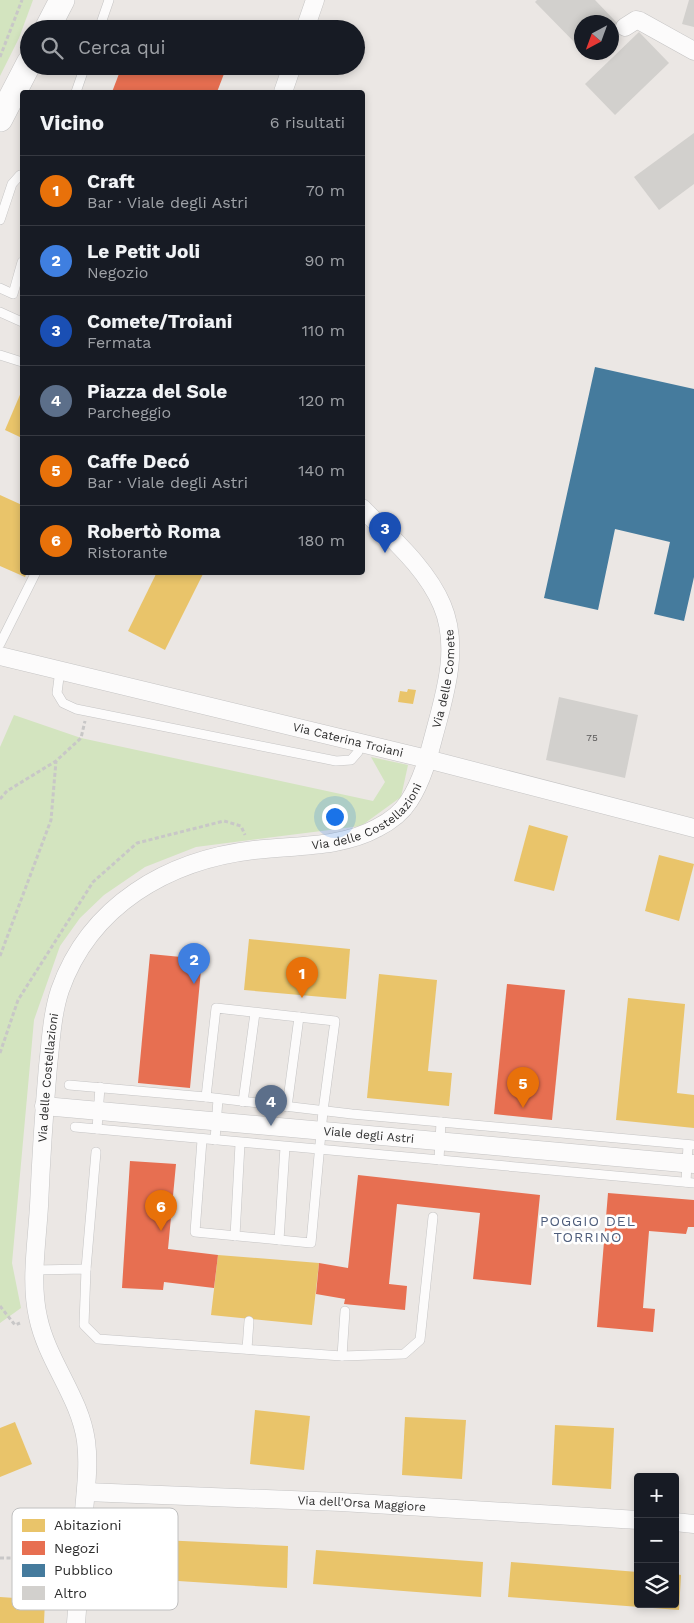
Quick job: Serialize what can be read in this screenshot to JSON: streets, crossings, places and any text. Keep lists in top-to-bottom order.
{
  "streets": {
    "street": [
      "Via delle Comete",
      "Via Caterina Troiani",
      "Via delle Costellazioni",
      "Viale degli Astri",
      "Via dell'Orsa Maggiore"
    ]
  },
  "crossings": [
    ["Via delle Comete", "Via Caterina Troiani"],
    ["Via delle Comete", "Via delle Costellazioni"],
    ["Via Caterina Troiani", "Via delle Costellazioni"],
    ["Via delle Costellazioni", "Viale degli Astri"],
    ["Via delle Costellazioni", "Via dell'Orsa Maggiore"]
  ],
  "districts": ["POGGIO DEL TORRINO"],
  "house_numbers": ["75"],
  "legend": [
    "Abitazioni",
    "Negozi",
    "Pubblico",
    "Altro"
  ],
  "north": "bottom left",
  "page": {
    "search": "Cerca qui",
    "heading": ["Vicino", "6 risultati"],
    "list": [
      {
        "mark": "1",
        "name": "Craft",
        "note": "Bar · Viale degli Astri",
        "value": "70 m"
      },
      {
        "mark": "2",
        "name": "Le Petit Joli",
        "note": "Negozio",
        "value": "90 m"
      },
      {
        "mark": "3",
        "name": "Comete/Troiani",
        "note": "Fermata",
        "value": "110 m"
      },
      {
        "mark": "4",
        "name": "Piazza del Sole",
        "note": "Parcheggio",
        "value": "120 m"
      },
      {
        "mark": "5",
        "name": "Caffe Decó",
        "note": "Bar · Viale degli Astri",
        "value": "140 m"
      },
      {
        "mark": "6",
        "name": "Robertò Roma",
        "note": "Ristorante",
        "value": "180 m"
      }
    ],
    "pins": [
      "3",
      "2",
      "1",
      "5",
      "4",
      "6"
    ],
    "map_buttons": ["+", "−"]
  }
}
